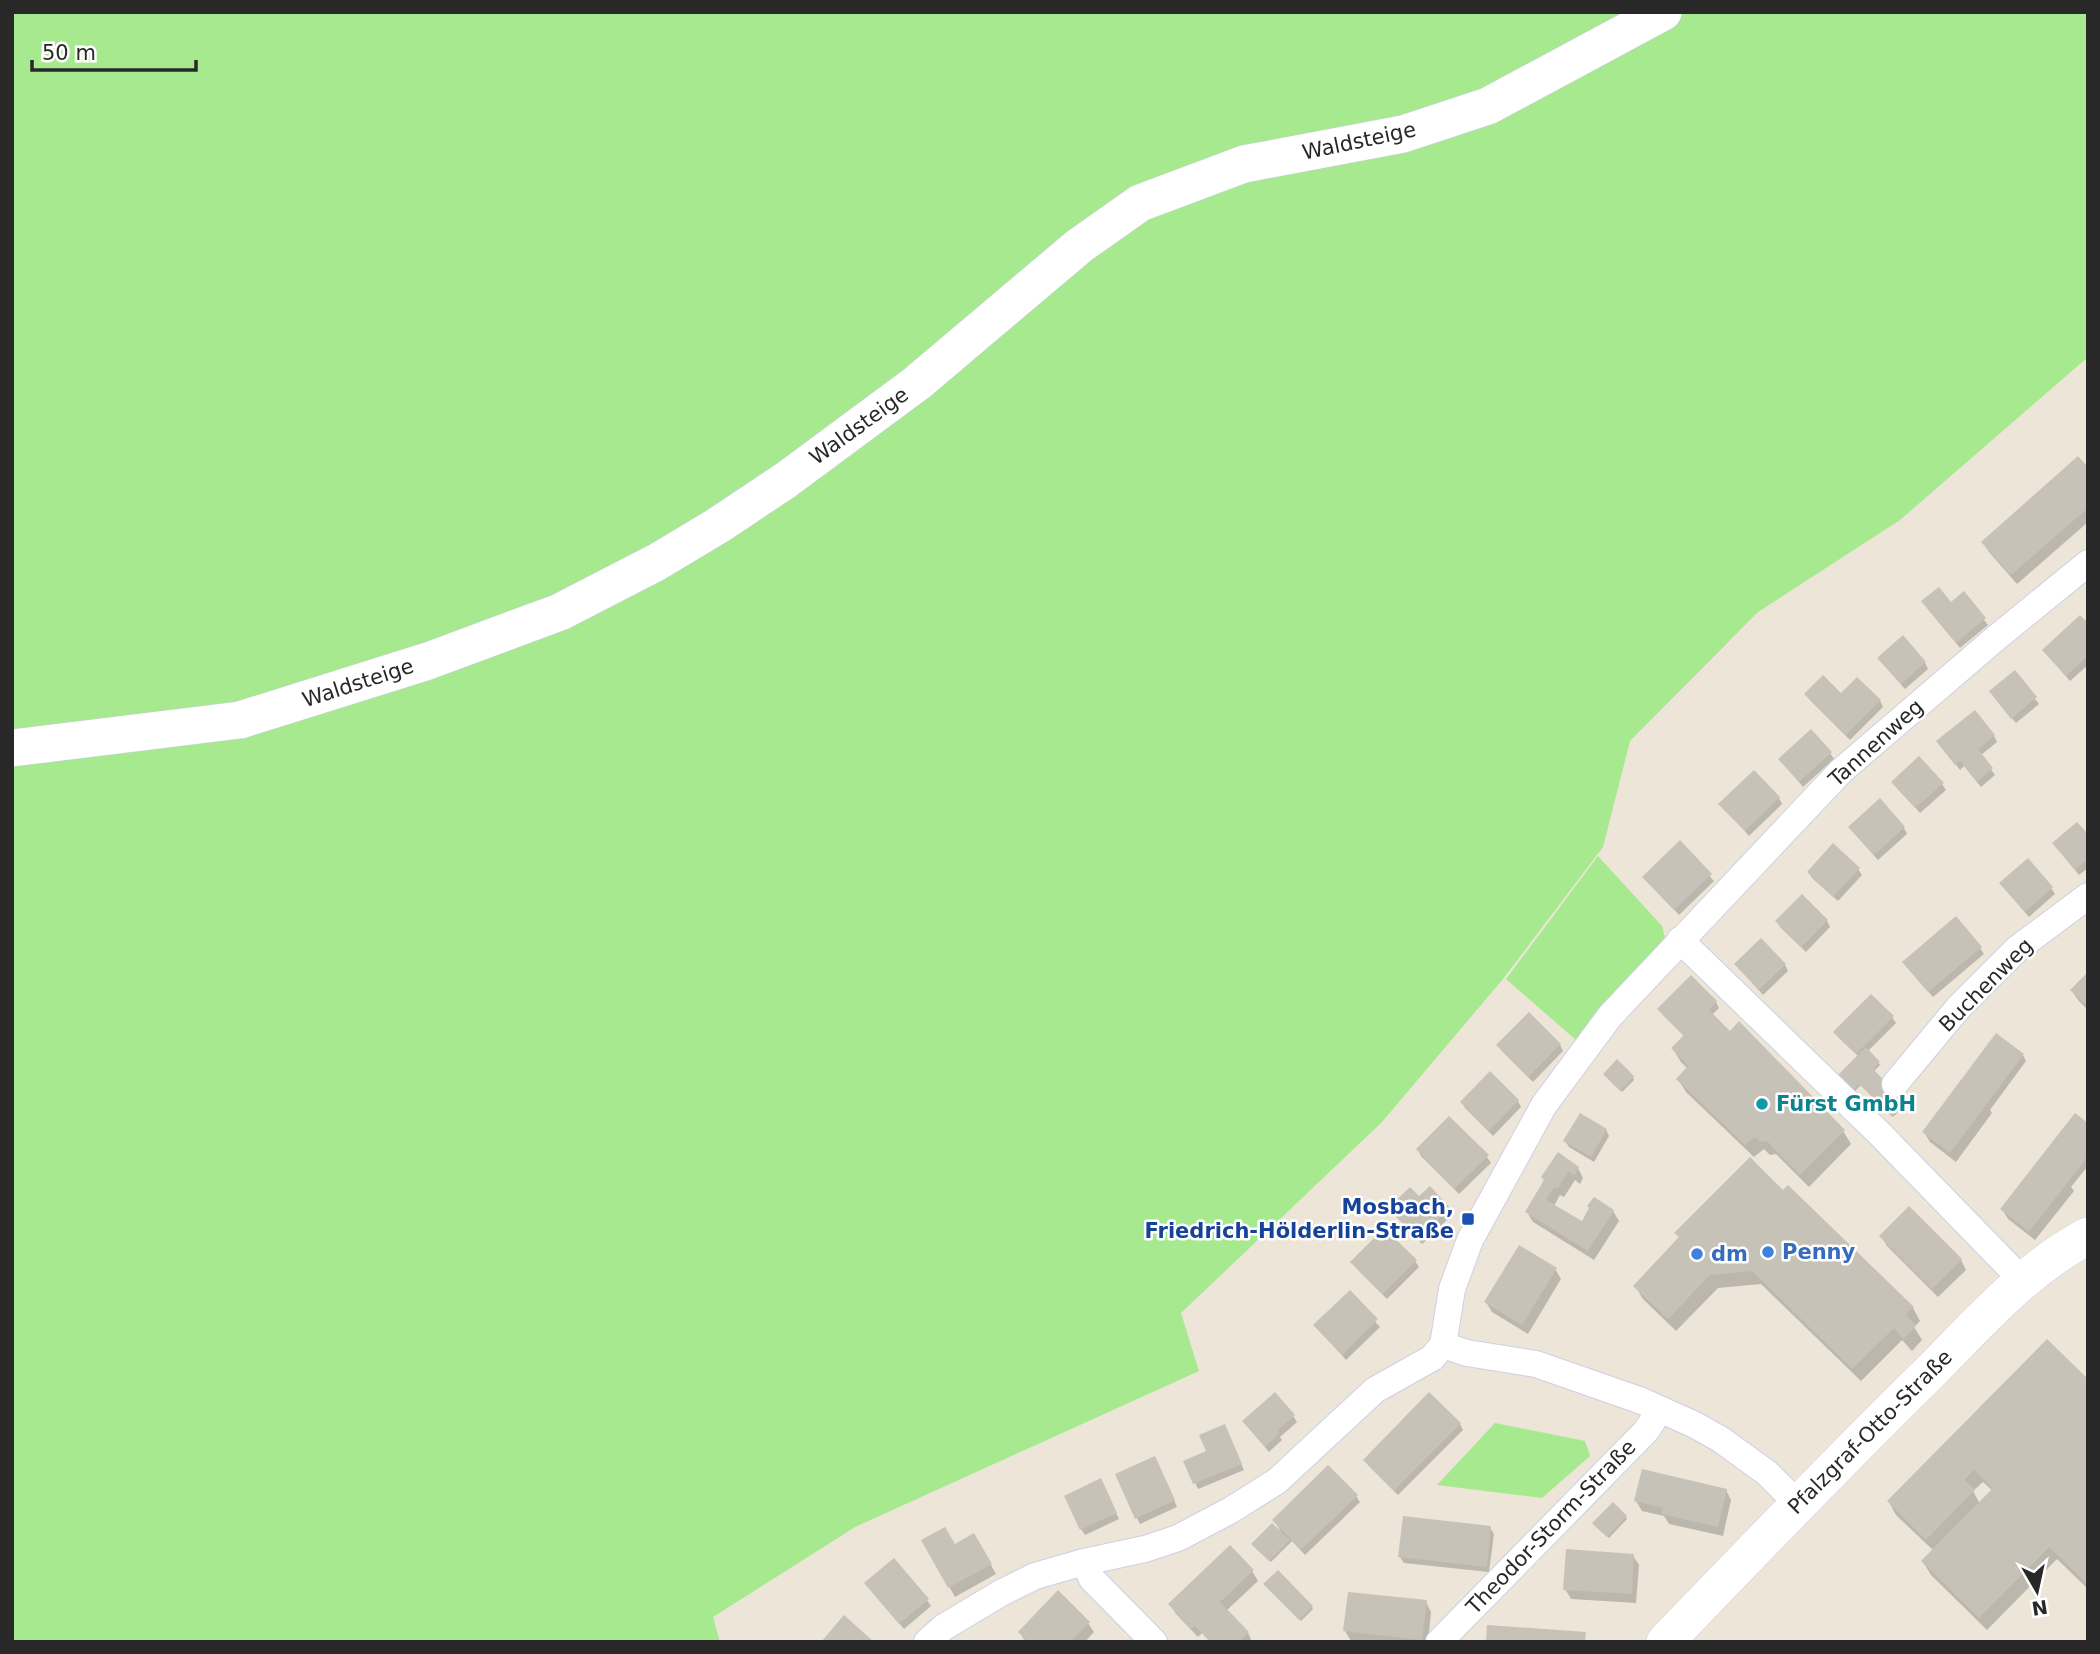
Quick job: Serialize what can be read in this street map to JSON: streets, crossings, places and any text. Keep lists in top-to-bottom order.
{
  "streets": {
    "street": [
      "Waldsteige",
      "Tannenweg",
      "Buchenweg",
      "Pfalzgraf-Otto-Straße",
      "Theodor-Storm-Straße"
    ]
  },
  "places": {
    "other": ["Fürst GmbH", "Penny", "dm"],
    "transit": ["Mosbach, Friedrich-Hölderlin-Straße"]
  },
  "scale_bar": "50 m",
  "north": "bottom"
}
